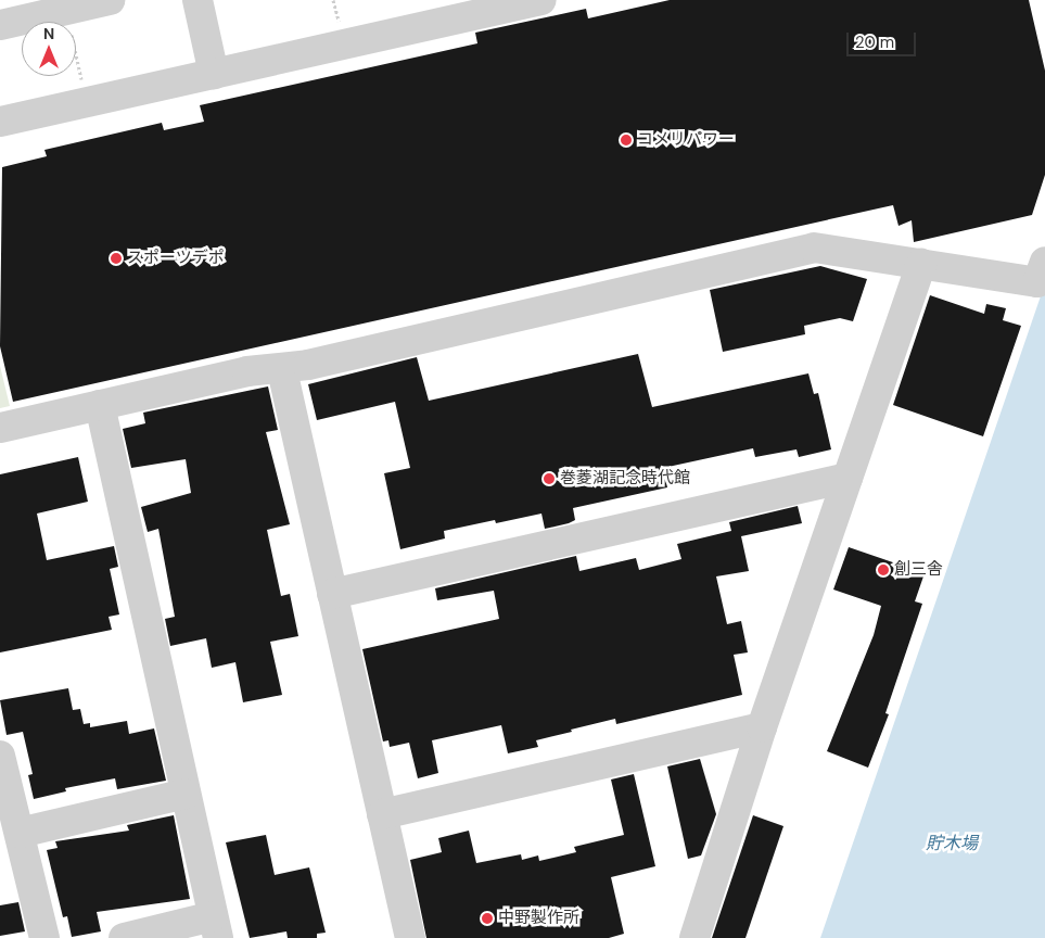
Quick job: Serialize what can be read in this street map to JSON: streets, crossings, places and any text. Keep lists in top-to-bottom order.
{
  "water": ["貯木場"],
  "places": [
    "コメリパワー",
    "スポーツデポ",
    "巻菱湖記念時代館",
    "創三舎",
    "中野製作所"
  ],
  "scale_bar": "20 m",
  "north": "top"
}
